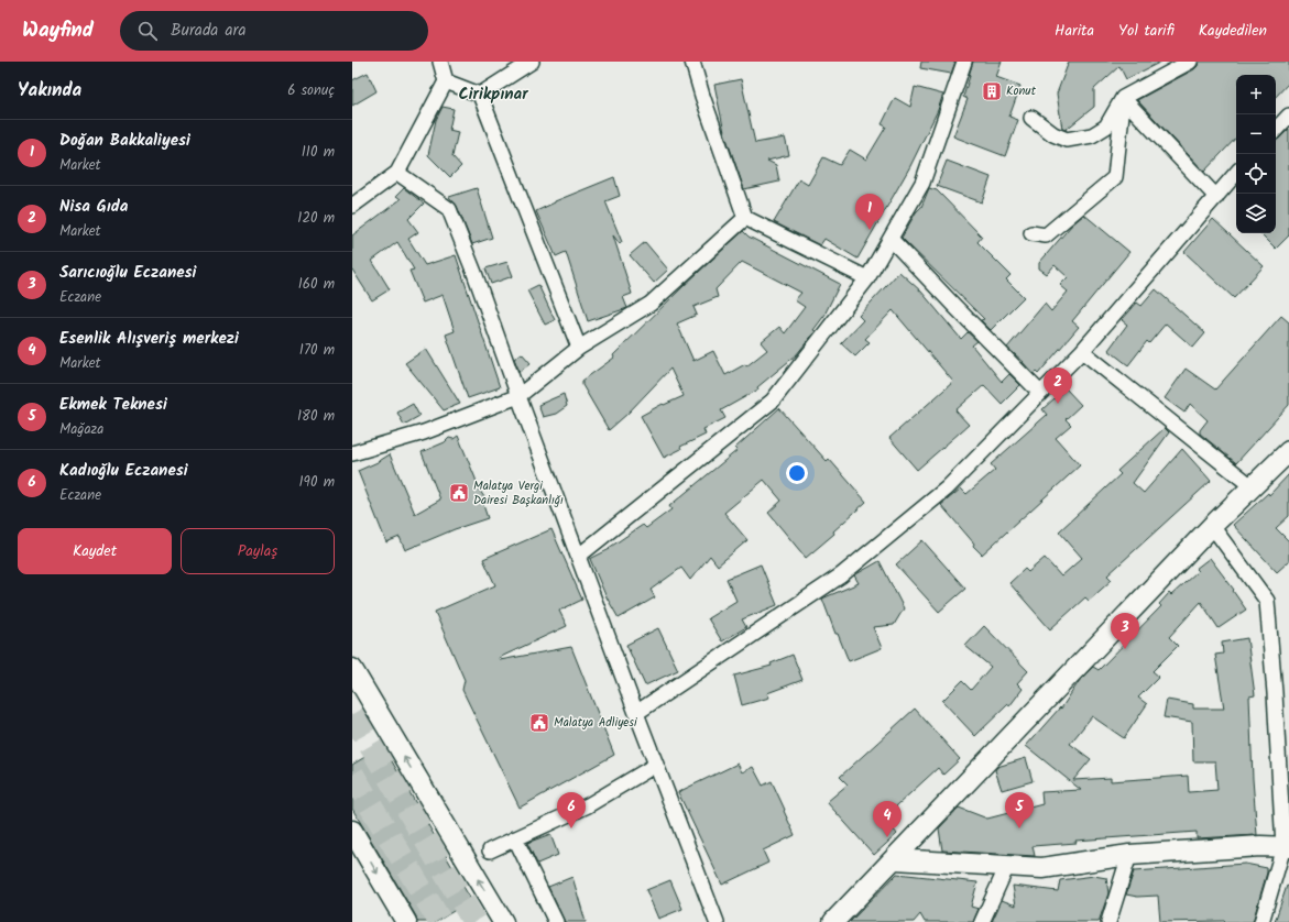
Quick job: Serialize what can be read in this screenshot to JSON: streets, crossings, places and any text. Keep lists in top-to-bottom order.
{
  "districts": ["Cirikpınar"],
  "places": {
    "building": ["Konut"],
    "public building": ["Malatya Vergi Dairesi Başkanlığı", "Malatya Adliyesi"]
  },
  "page": {
    "header": "Wayfind",
    "search": "Burada ara",
    "nav": ["Harita", "Yol tarifi", "Kaydedilen"],
    "heading": ["Yakında", "6 sonuç"],
    "map_buttons": ["+", "−"],
    "list": [
      {
        "mark": "1",
        "name": "Doğan Bakkaliyesi",
        "note": "Market",
        "value": "110 m"
      },
      {
        "mark": "2",
        "name": "Nisa Gıda",
        "note": "Market",
        "value": "120 m"
      },
      {
        "mark": "3",
        "name": "Sarıcıoğlu Eczanesi",
        "note": "Eczane",
        "value": "160 m"
      },
      {
        "mark": "4",
        "name": "Esenlik Alışveriş merkezi",
        "note": "Market",
        "value": "170 m"
      },
      {
        "mark": "5",
        "name": "Ekmek Teknesi",
        "note": "Mağaza",
        "value": "180 m"
      },
      {
        "mark": "6",
        "name": "Kadıoğlu Eczanesi",
        "note": "Eczane",
        "value": "190 m"
      }
    ],
    "pins": [
      "1",
      "2",
      "3",
      "5",
      "6",
      "4"
    ],
    "buttons": ["Kaydet", "Paylaş"]
  }
}
